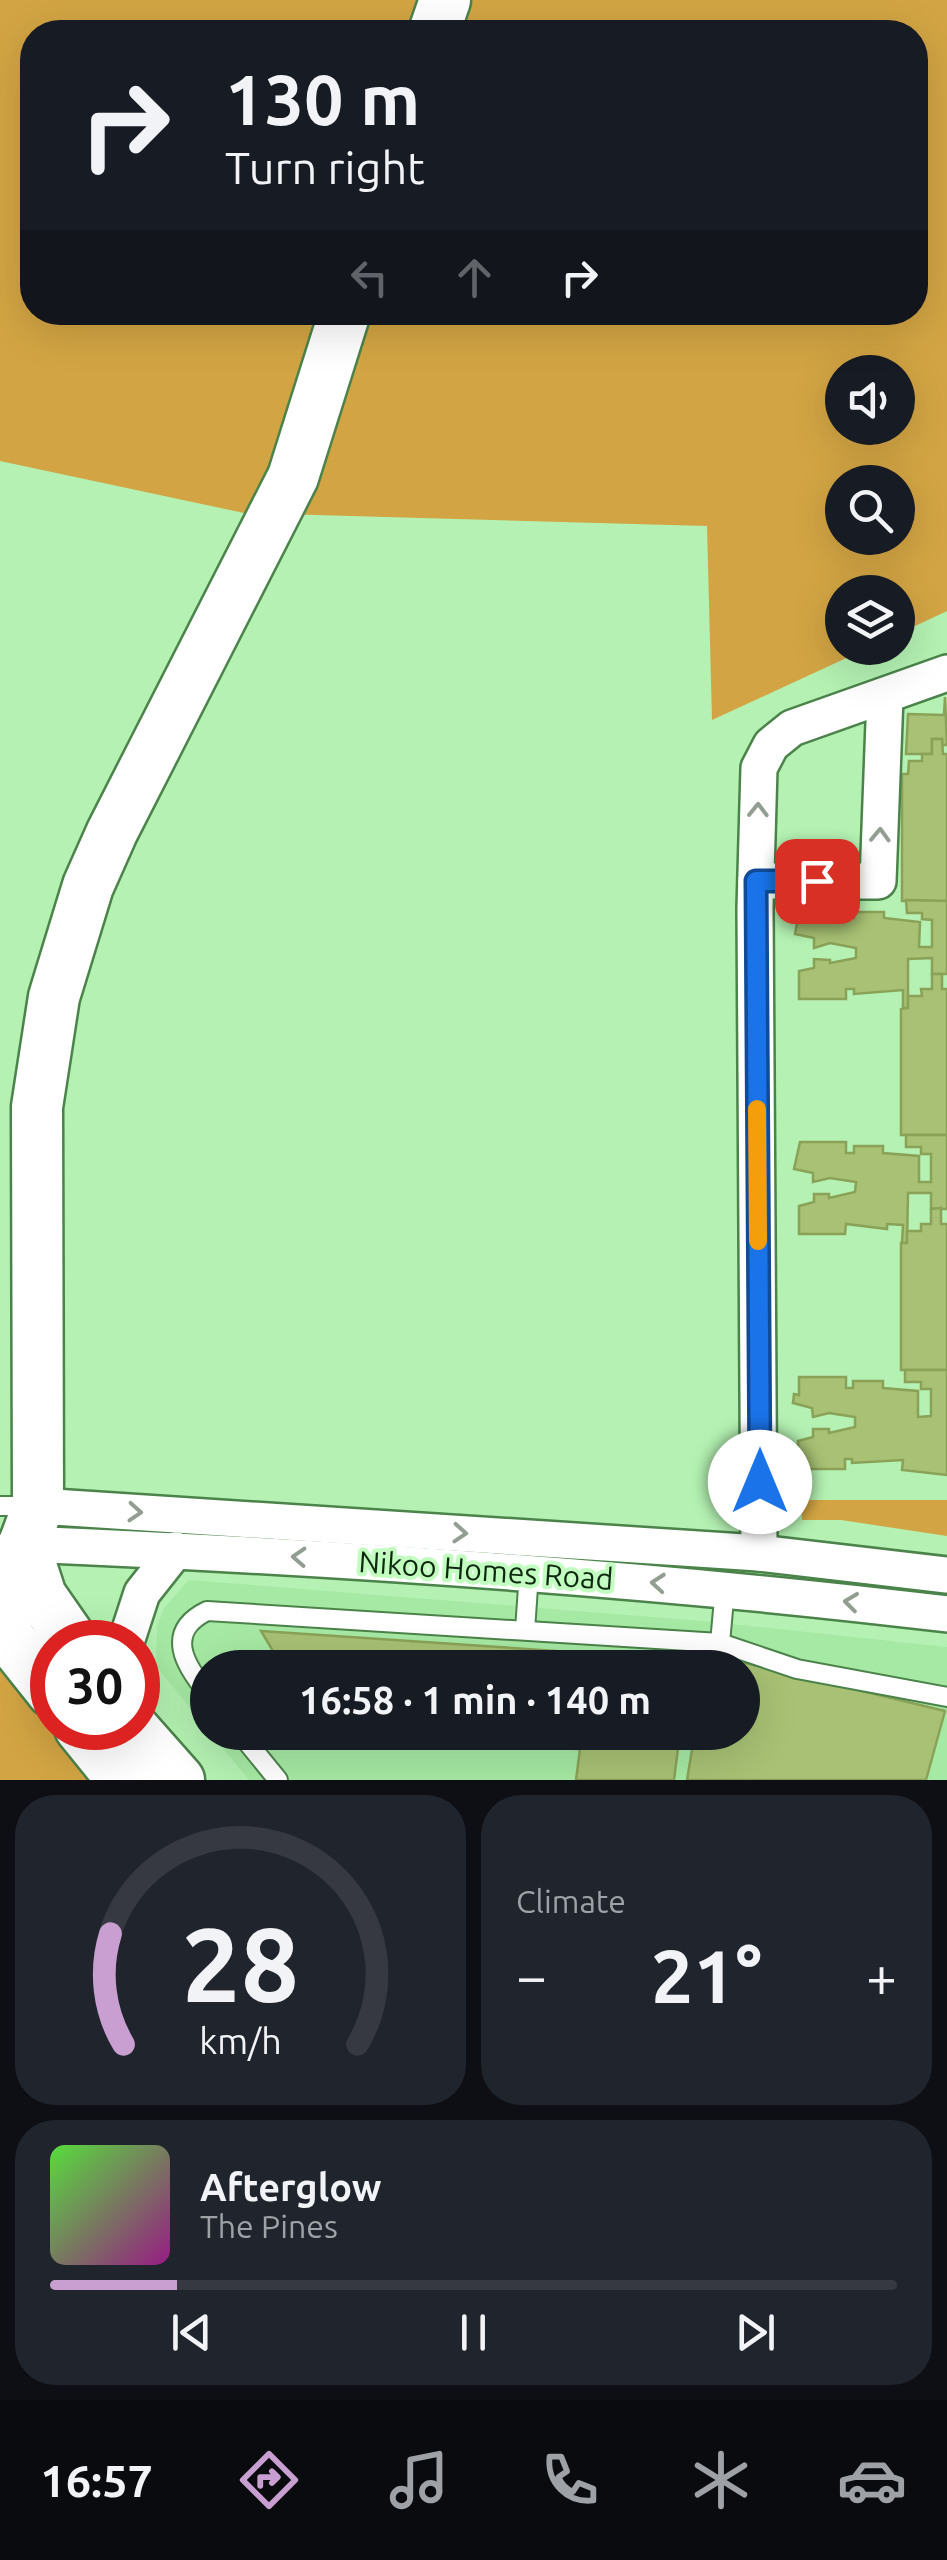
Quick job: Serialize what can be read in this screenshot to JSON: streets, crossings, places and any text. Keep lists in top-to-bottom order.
{
  "streets": {
    "street": ["Nikoo Homes Road"]
  },
  "page": {
    "turn": ["130 m", "Turn right"],
    "limit": "30",
    "trip": "16:58 · 1 min · 140 m",
    "tile": "Climate",
    "heat": ["−", "21°", "+"],
    "song": ["Afterglow", "The Pines"],
    "tabs": "16:57",
    "gauge": ["28", "km/h"]
  }
}
